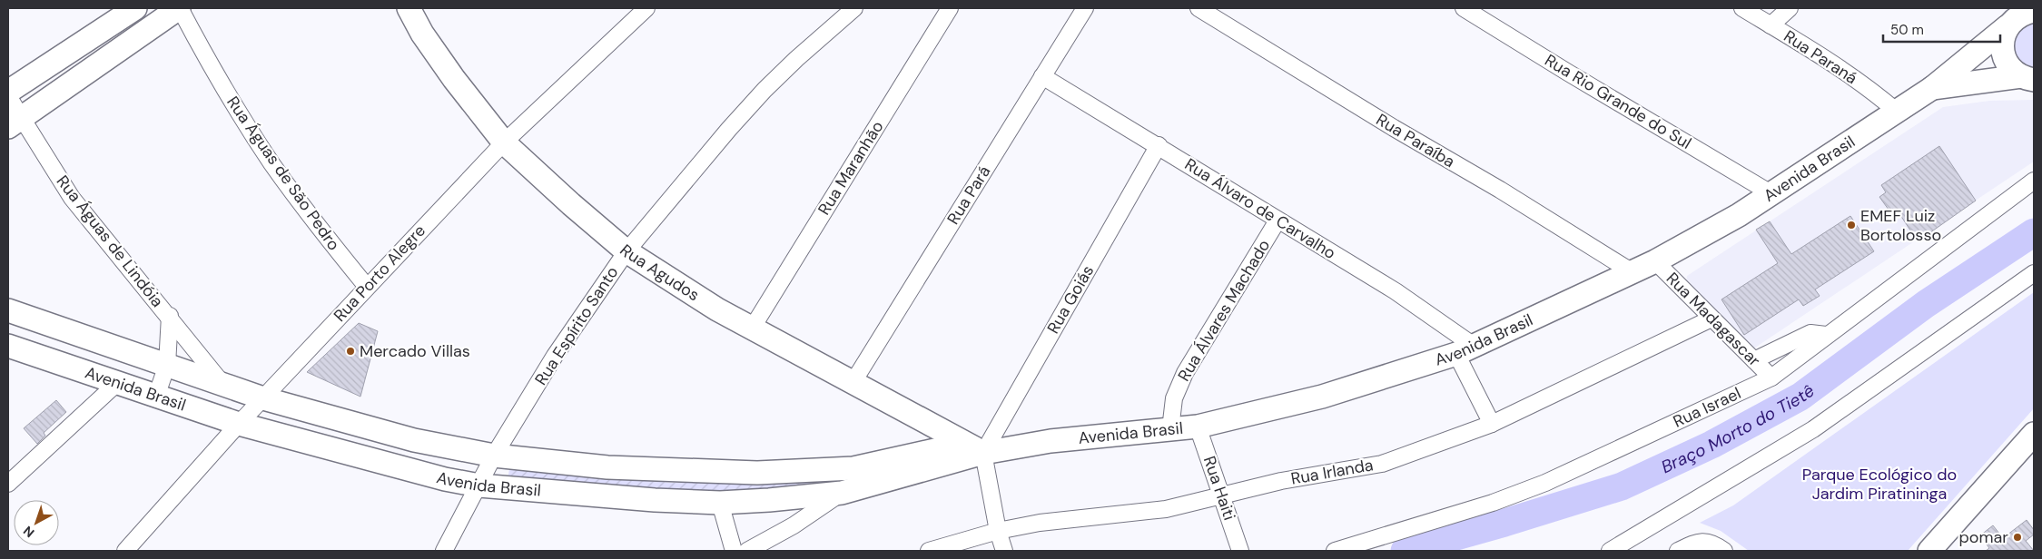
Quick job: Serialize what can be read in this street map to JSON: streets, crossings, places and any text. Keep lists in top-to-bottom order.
{
  "streets": {
    "main road": ["Avenida Brasil", "Rua Agudos"],
    "street": [
      "Rua Paraná",
      "Rua Rio Grande do Sul",
      "Rua Paraíba",
      "Rua Maranhão",
      "Rua Águas de São Pedro",
      "Rua Pará",
      "Rua Álvaro de Carvalho",
      "Rua Águas de Lindóia",
      "Rua Porto Alegre",
      "Rua Goiás",
      "Rua Álvares Machado",
      "Rua Madagascar",
      "Rua Espírito Santo",
      "Rua Israel",
      "Rua Irlanda",
      "Rua Haiti"
    ]
  },
  "crossings": [
    ["Rua Paraná", "Avenida Brasil"],
    ["Rua Rio Grande do Sul", "Avenida Brasil"],
    ["Rua Paraíba", "Avenida Brasil"],
    ["Rua Maranhão", "Rua Agudos"],
    ["Avenida Brasil", "Rua Álvaro de Carvalho"],
    ["Avenida Brasil", "Rua Águas de Lindóia"],
    ["Avenida Brasil", "Rua Agudos"],
    ["Avenida Brasil", "Rua Porto Alegre"],
    ["Avenida Brasil", "Rua Goiás"],
    ["Avenida Brasil", "Rua Álvares Machado"],
    ["Avenida Brasil", "Rua Madagascar"],
    ["Avenida Brasil", "Rua Espírito Santo"],
    ["Avenida Brasil", "Rua Haiti"],
    ["Rua Águas de São Pedro", "Rua Porto Alegre"],
    ["Rua Pará", "Rua Álvaro de Carvalho"],
    ["Rua Pará", "Rua Agudos"],
    ["Rua Álvaro de Carvalho", "Rua Goiás"],
    ["Rua Álvaro de Carvalho", "Rua Álvares Machado"],
    ["Rua Agudos", "Rua Porto Alegre"],
    ["Rua Agudos", "Rua Goiás"],
    ["Rua Agudos", "Rua Espírito Santo"],
    ["Rua Madagascar", "Rua Israel"],
    ["Rua Madagascar", "Rua Irlanda"],
    ["Rua Irlanda", "Rua Haiti"]
  ],
  "water": ["Braço Morto do Tietê"],
  "parks": ["Parque Ecológico do Jardim Piratininga"],
  "places": ["EMEF Luiz Bortolosso", "Mercado Villas", "pomar"],
  "scale_bar": "50 m",
  "north": "bottom left"
}
